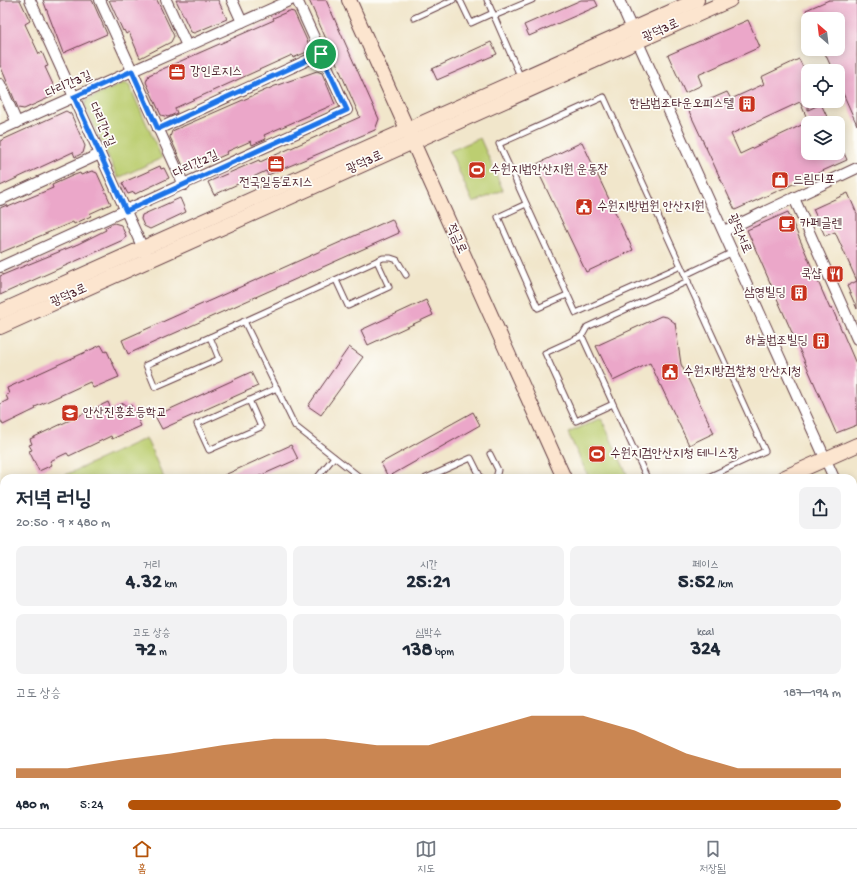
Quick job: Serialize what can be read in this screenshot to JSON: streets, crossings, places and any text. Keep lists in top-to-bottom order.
{
  "streets": {
    "street": [
      "광덕3로",
      "다리간3길",
      "다리간1길",
      "다리간2길",
      "광덕서로",
      "적금로"
    ]
  },
  "crossings": [
    ["광덕3로", "다리간1길"],
    ["광덕3로", "광덕서로"],
    ["광덕3로", "적금로"],
    ["다리간3길", "다리간1길"],
    ["다리간1길", "다리간2길"]
  ],
  "places": {
    "office": ["강인로지스", "전국일등로지스"],
    "building": ["한남법조타운오피스텔", "삼영빌딩", "하눌법조빌딩"],
    "sports": ["수원지법안산지원 운동장", "수원지검안산지청 테니스장"],
    "shop": ["드림디포"],
    "public building": ["수원지방법원 안산지원", "수원지방검찰청 안산지청"],
    "cafe": ["카페글렌"],
    "restaurant": ["쿡샵"],
    "school or university": ["안산진흥초등학교"]
  },
  "north": "top left",
  "page": {
    "heading": ["저녁 러닝", "20:50 · 9 × 480 m"],
    "stats": [
      ["거리", "4.32 km"],
      ["시간", "25:21"],
      ["페이스", "5:52 /km"],
      ["고도 상승", "72 m"],
      ["심박수", "138 bpm"],
      ["kcal", "324"]
    ],
    "chart": ["고도 상승", "187–194 m"],
    "list": [
      {
        "name": "480 m",
        "note": "5:24"
      }
    ],
    "tabs": ["홈", "지도", "저장됨"]
  }
}
